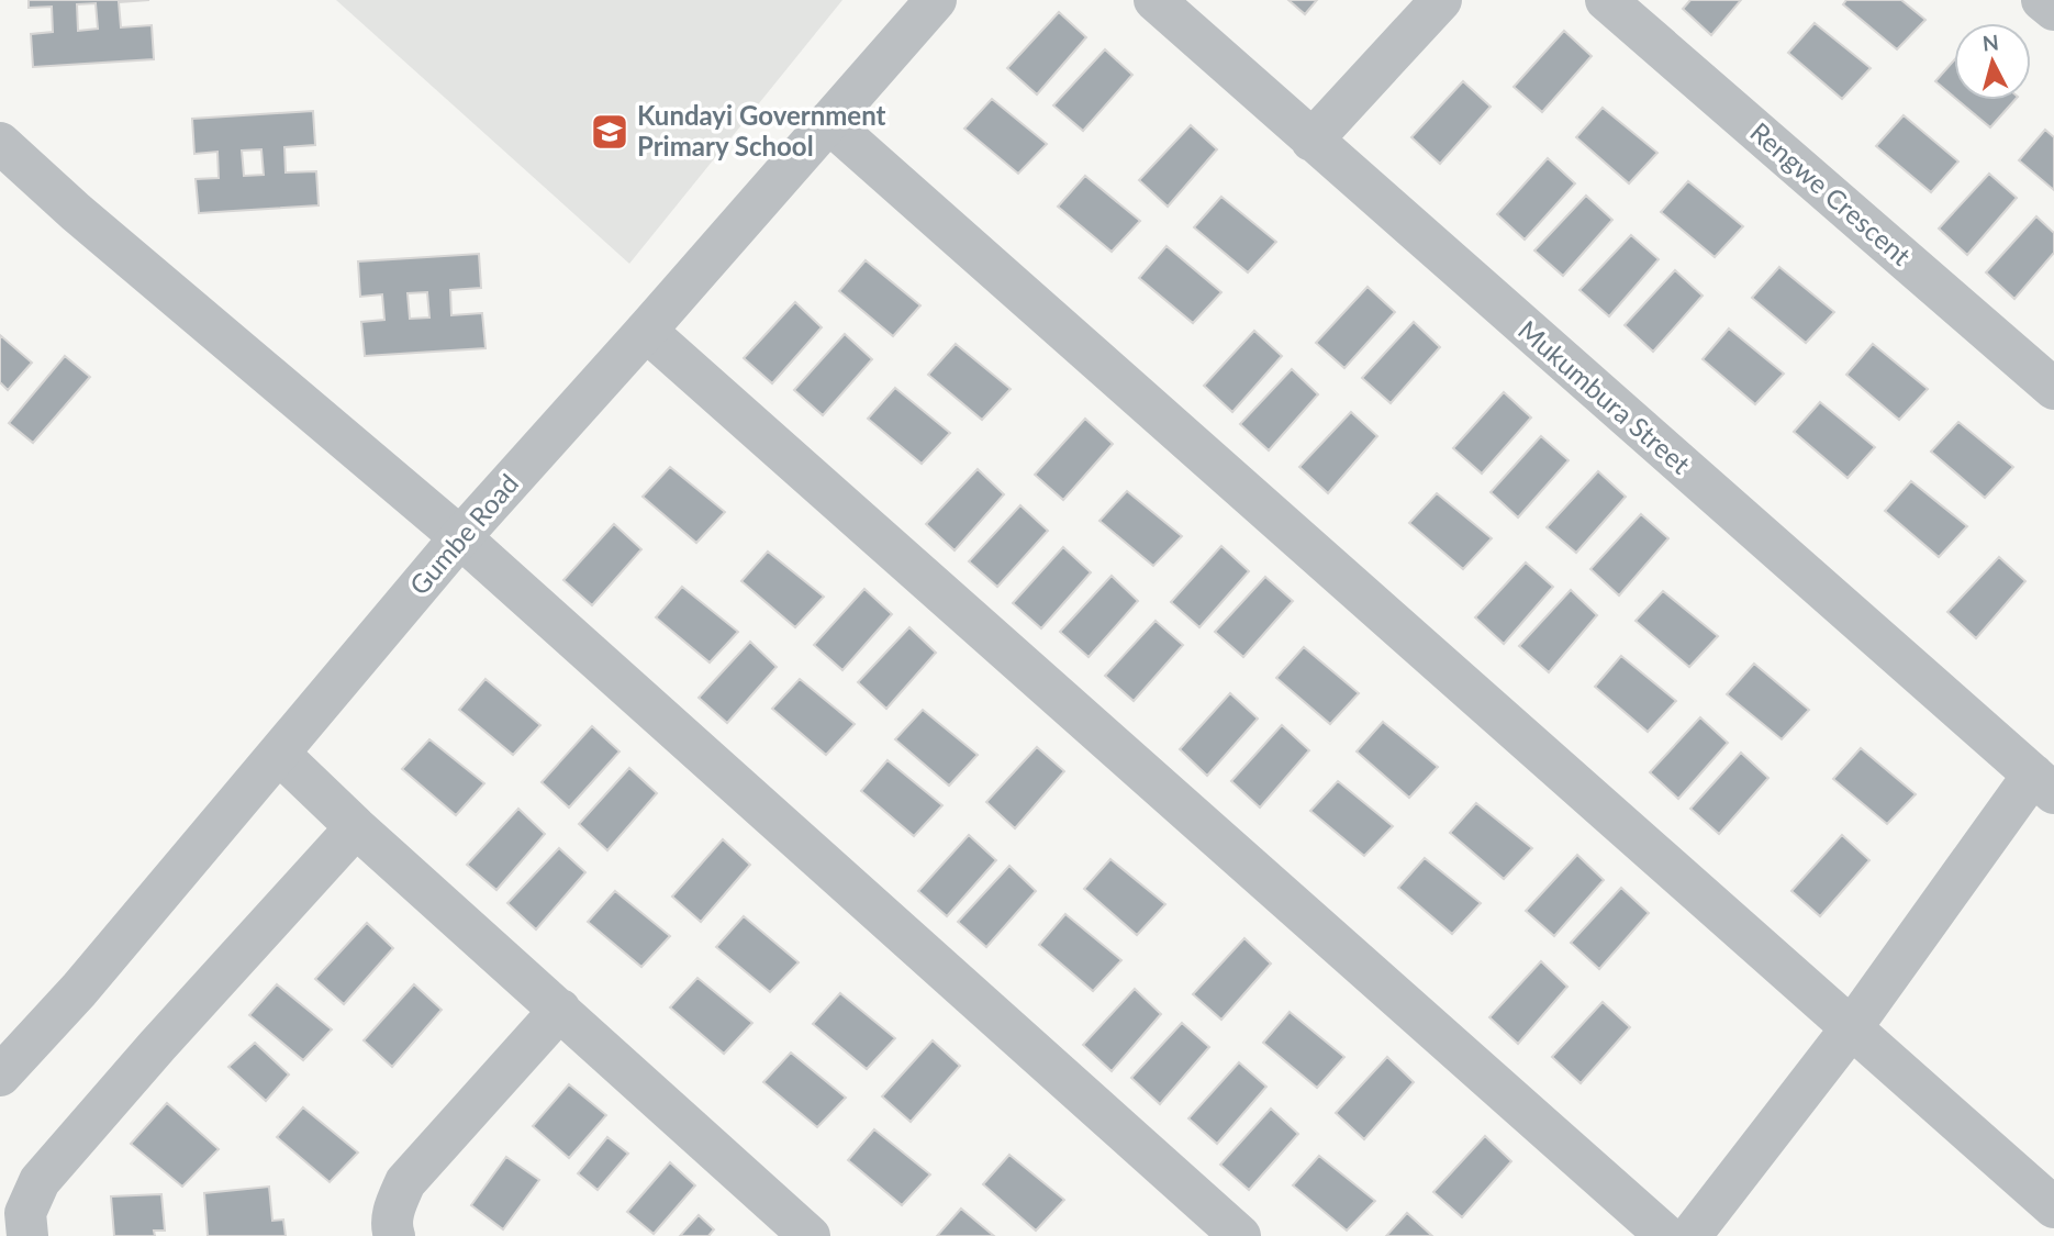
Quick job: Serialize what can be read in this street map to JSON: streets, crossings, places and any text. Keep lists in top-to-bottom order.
{
  "streets": {
    "street": ["Rengwe Crescent", "Mukumbura Street", "Gumbe Road"]
  },
  "places": {
    "school or university": ["Kundayi Government Primary School"]
  },
  "north": "top"
}
